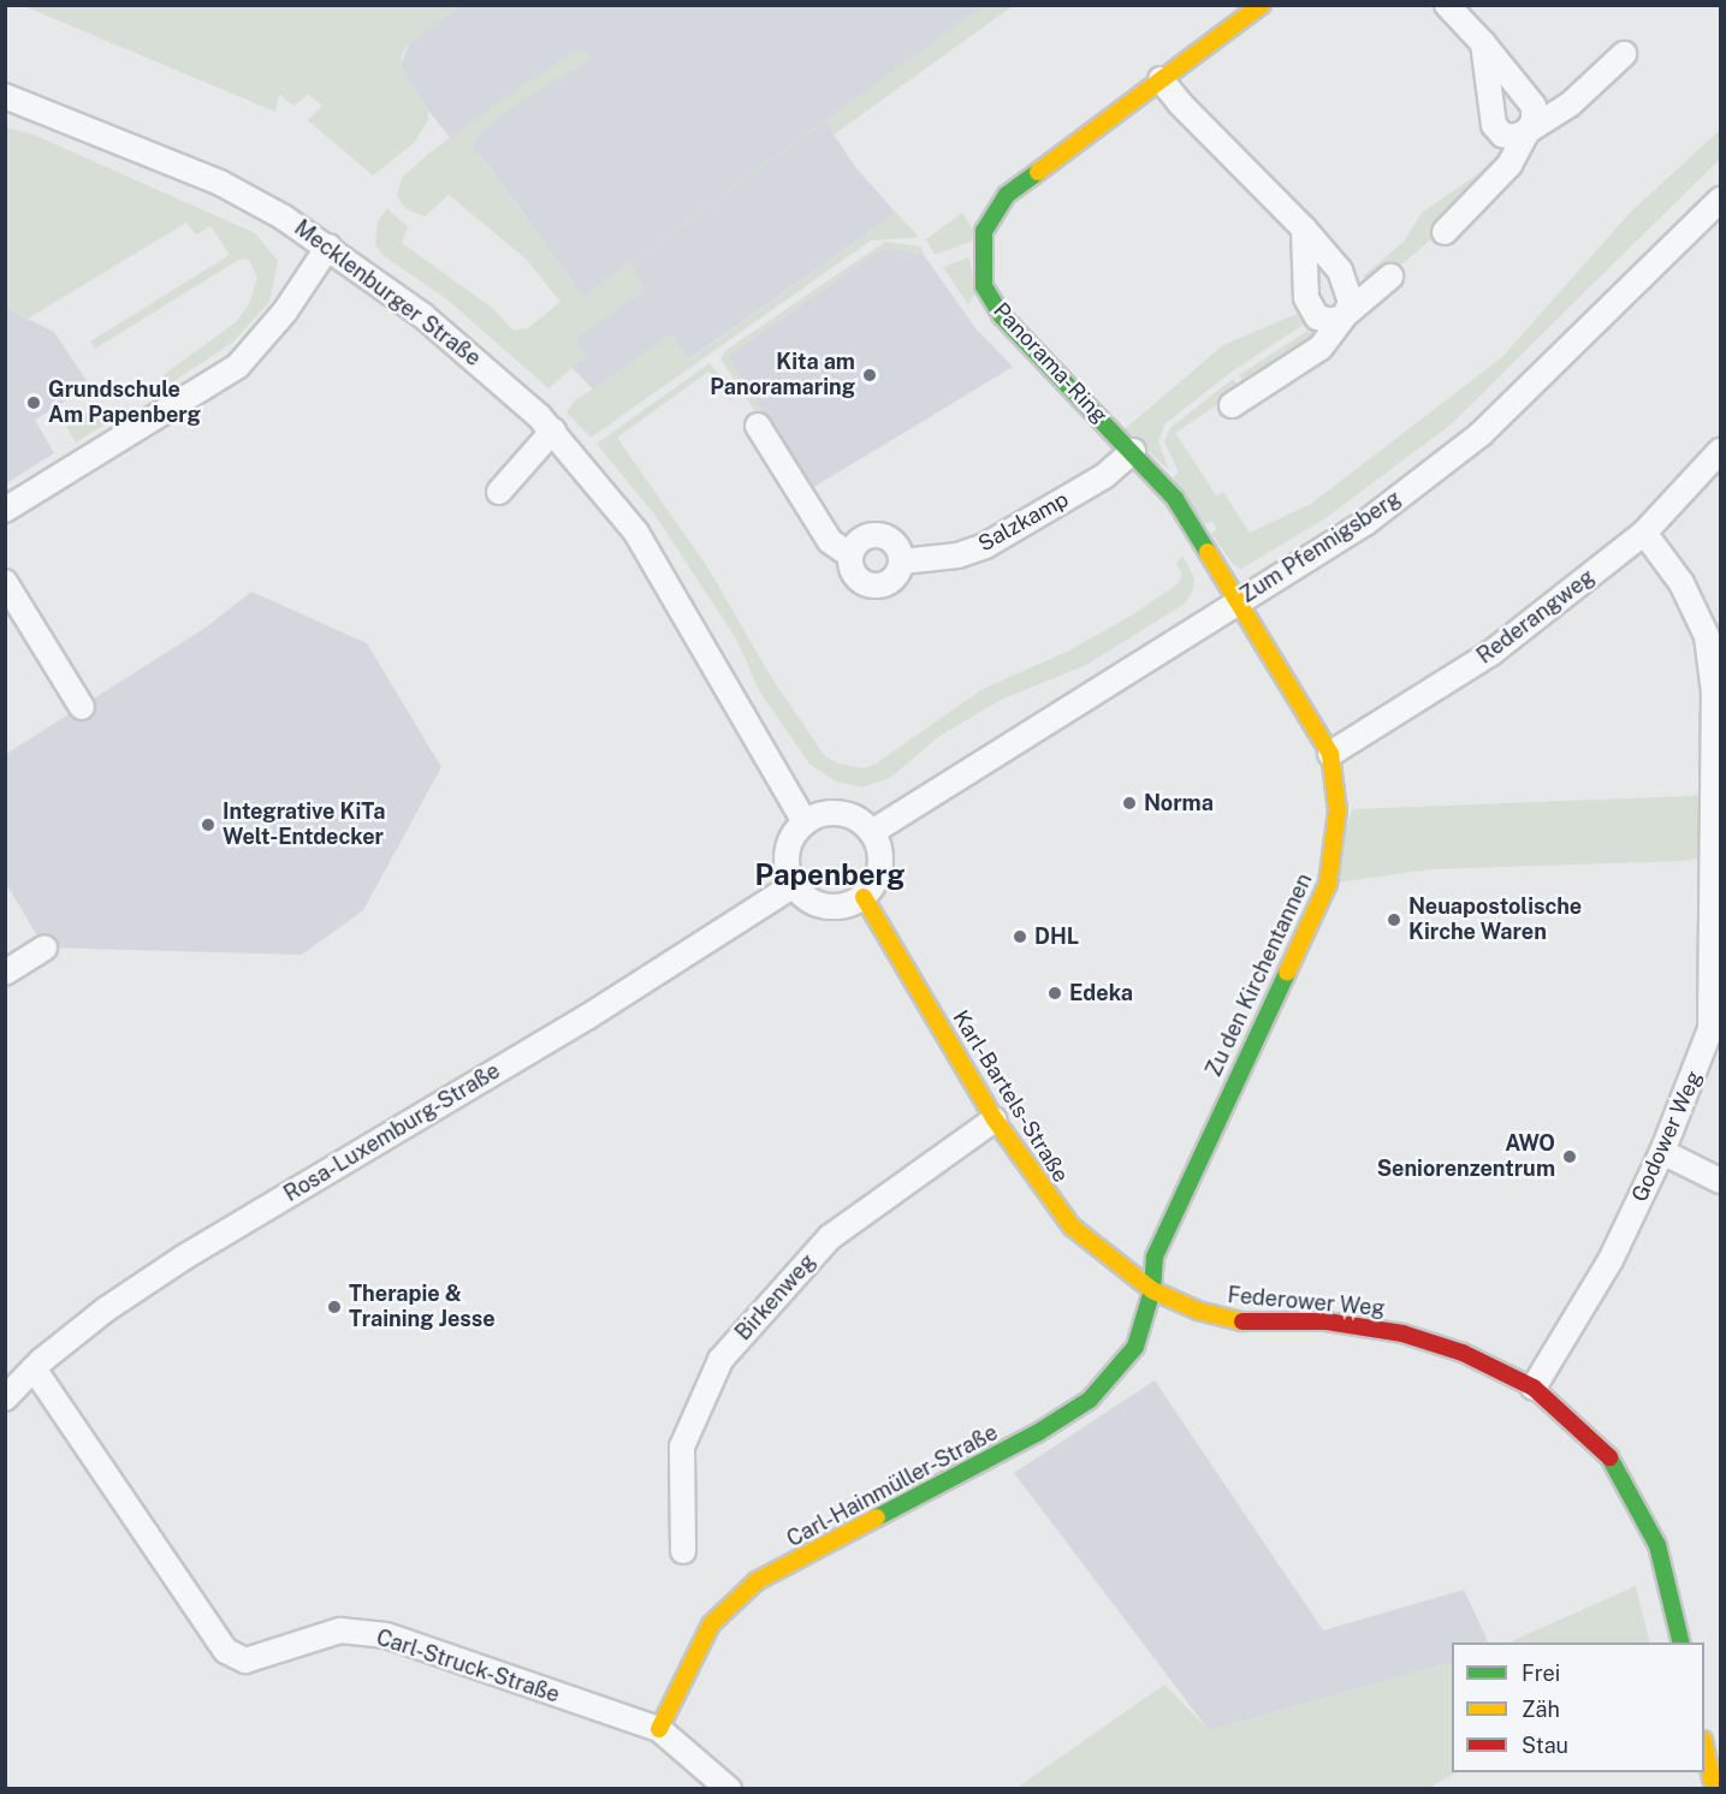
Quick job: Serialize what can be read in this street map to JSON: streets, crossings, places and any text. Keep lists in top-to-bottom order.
{
  "streets": {
    "street": [
      "Mecklenburger Straße",
      "Panorama-Ring",
      "Salzkamp",
      "Zum Pfennigsberg",
      "Rederangweg",
      "Zu den Kirchentannen",
      "Karl-Bartels-Straße",
      "Rosa-Luxemburg-Straße",
      "Godower Weg",
      "Birkenweg",
      "Federower Weg",
      "Carl-Hainmüller-Straße",
      "Carl-Struck-Straße"
    ]
  },
  "crossings": [
    ["Mecklenburger Straße", "Zum Pfennigsberg"],
    ["Mecklenburger Straße", "Karl-Bartels-Straße"],
    ["Mecklenburger Straße", "Rosa-Luxemburg-Straße"],
    ["Panorama-Ring", "Salzkamp"],
    ["Panorama-Ring", "Zum Pfennigsberg"],
    ["Panorama-Ring", "Zu den Kirchentannen"],
    ["Zum Pfennigsberg", "Zu den Kirchentannen"],
    ["Zum Pfennigsberg", "Karl-Bartels-Straße"],
    ["Zum Pfennigsberg", "Rosa-Luxemburg-Straße"],
    ["Rederangweg", "Zu den Kirchentannen"],
    ["Rederangweg", "Godower Weg"],
    ["Zu den Kirchentannen", "Karl-Bartels-Straße"],
    ["Zu den Kirchentannen", "Federower Weg"],
    ["Zu den Kirchentannen", "Carl-Hainmüller-Straße"],
    ["Karl-Bartels-Straße", "Rosa-Luxemburg-Straße"],
    ["Karl-Bartels-Straße", "Birkenweg"],
    ["Karl-Bartels-Straße", "Federower Weg"],
    ["Karl-Bartels-Straße", "Carl-Hainmüller-Straße"],
    ["Rosa-Luxemburg-Straße", "Carl-Struck-Straße"],
    ["Godower Weg", "Federower Weg"],
    ["Federower Weg", "Carl-Hainmüller-Straße"],
    ["Carl-Hainmüller-Straße", "Carl-Struck-Straße"]
  ],
  "districts": ["Papenberg"],
  "places": [
    "Kita am Panoramaring",
    "Grundschule Am Papenberg",
    "Norma",
    "Integrative KiTa Welt-Entdecker",
    "Neuapostolische Kirche Waren",
    "DHL",
    "Edeka",
    "AWO Seniorenzentrum",
    "Therapie & Training Jesse"
  ],
  "legend": ["Frei", "Zäh", "Stau"]
}
